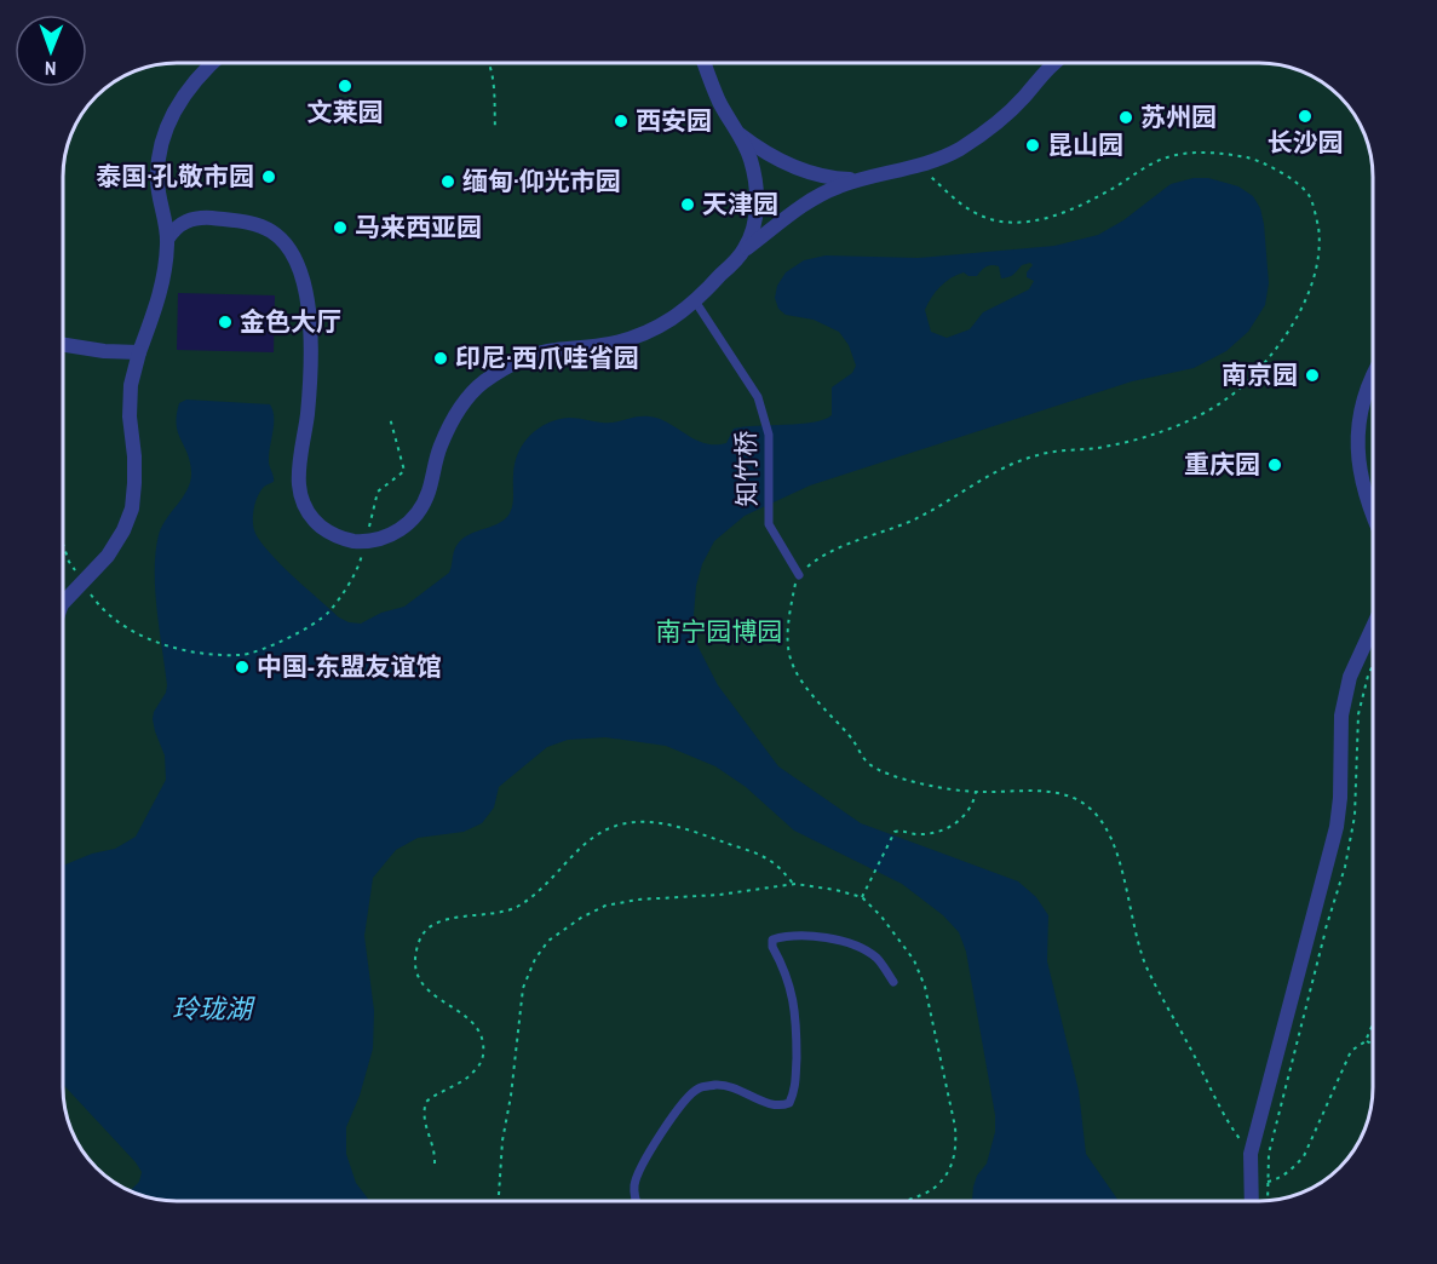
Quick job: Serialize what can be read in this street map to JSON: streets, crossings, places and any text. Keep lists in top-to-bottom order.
{
  "streets": {
    "lane": ["知竹桥"]
  },
  "water": ["玲珑湖"],
  "parks": ["南宁园博园"],
  "places": [
    "文莱园",
    "长沙园",
    "苏州园",
    "西安园",
    "昆山园",
    "泰国·孔敬市园",
    "缅甸·仰光市园",
    "天津园",
    "马来西亚园",
    "金色大厅",
    "印尼·西爪哇省园",
    "南京园",
    "重庆园",
    "中国-东盟友谊馆"
  ],
  "north": "bottom"
}
